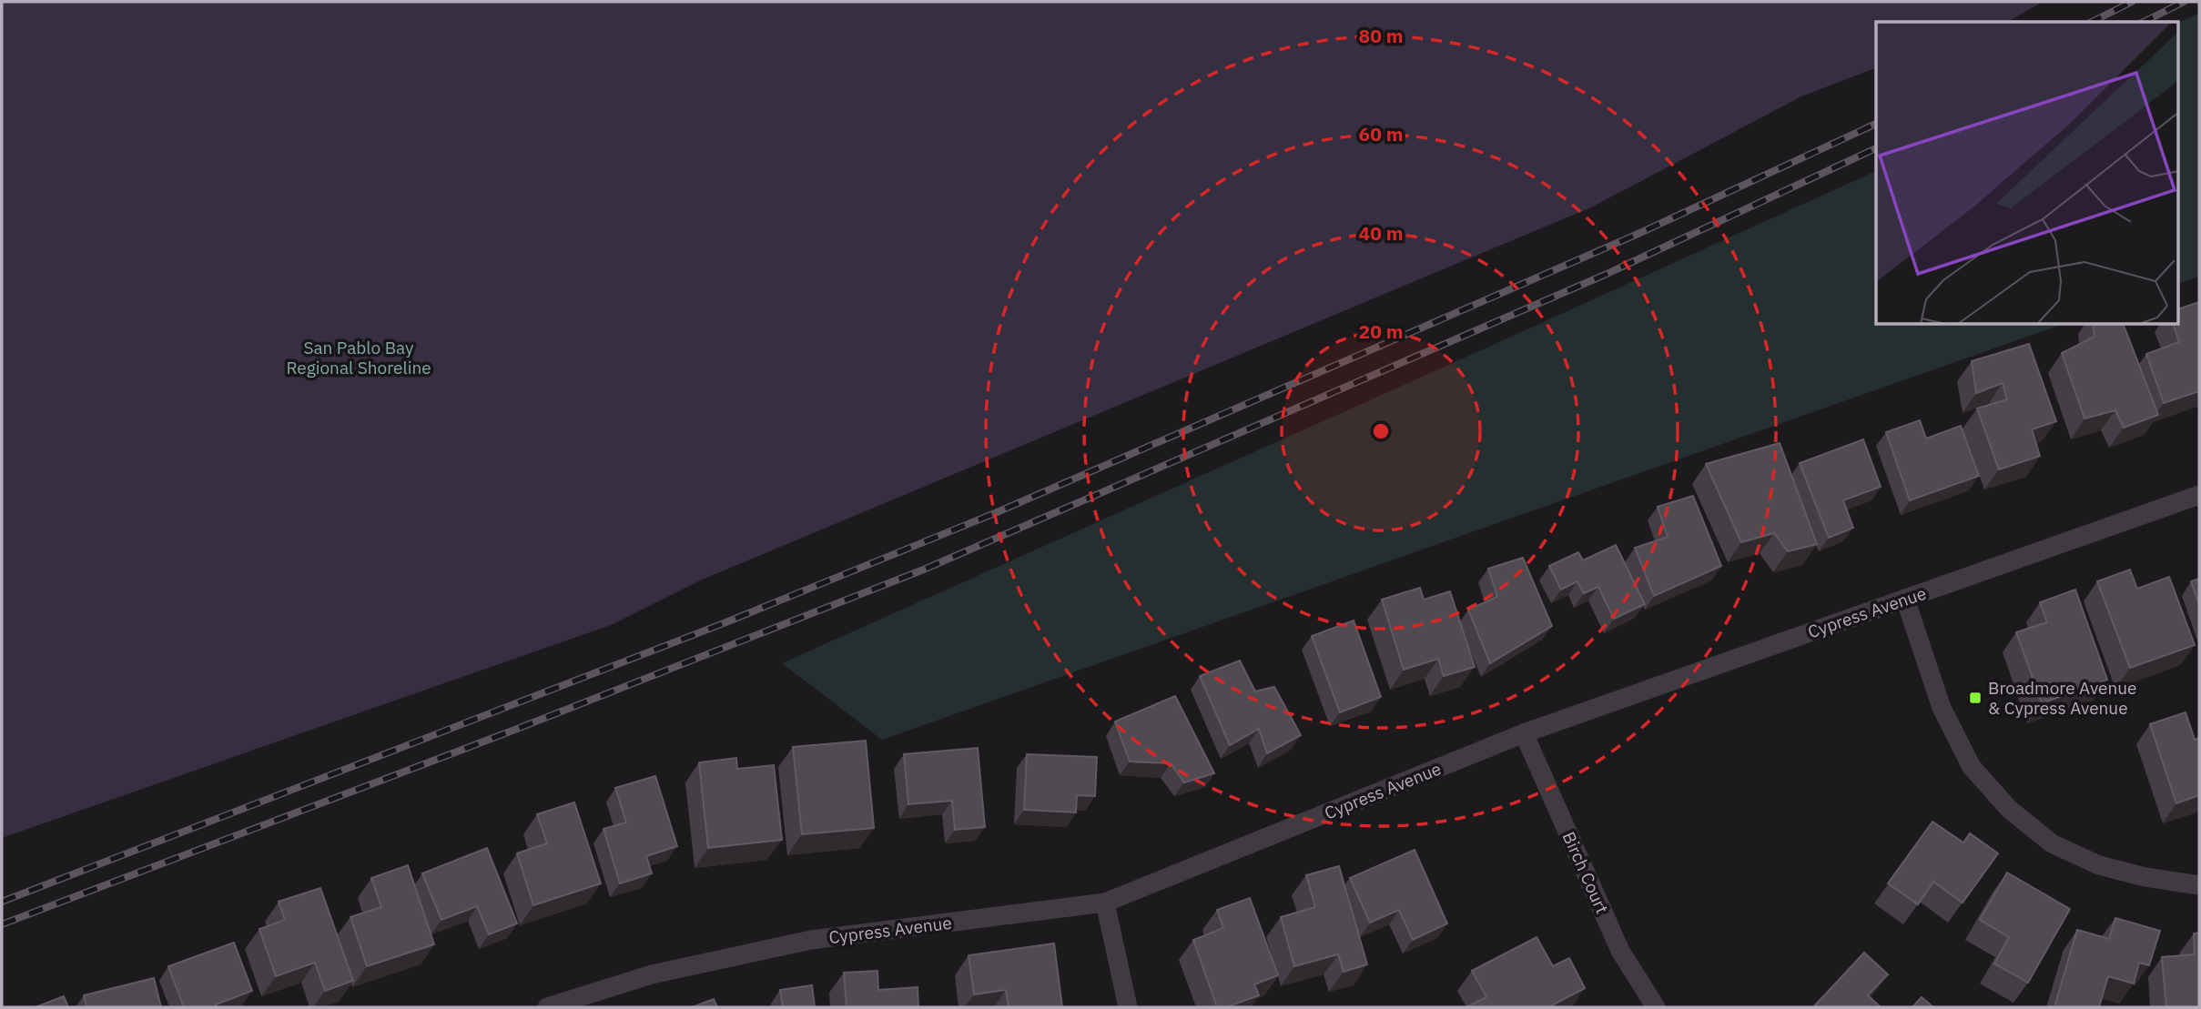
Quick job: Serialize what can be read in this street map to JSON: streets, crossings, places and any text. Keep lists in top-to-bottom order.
{
  "streets": {
    "street": ["Cypress Avenue", "Birch Court"]
  },
  "crossings": [
    ["Cypress Avenue", "Birch Court"]
  ],
  "parks": ["San Pablo Bay Regional Shoreline"],
  "places": {
    "transit": ["Broadmore Avenue & Cypress Avenue"]
  },
  "rings": [
    "80 m",
    "60 m",
    "40 m",
    "20 m"
  ]
}
